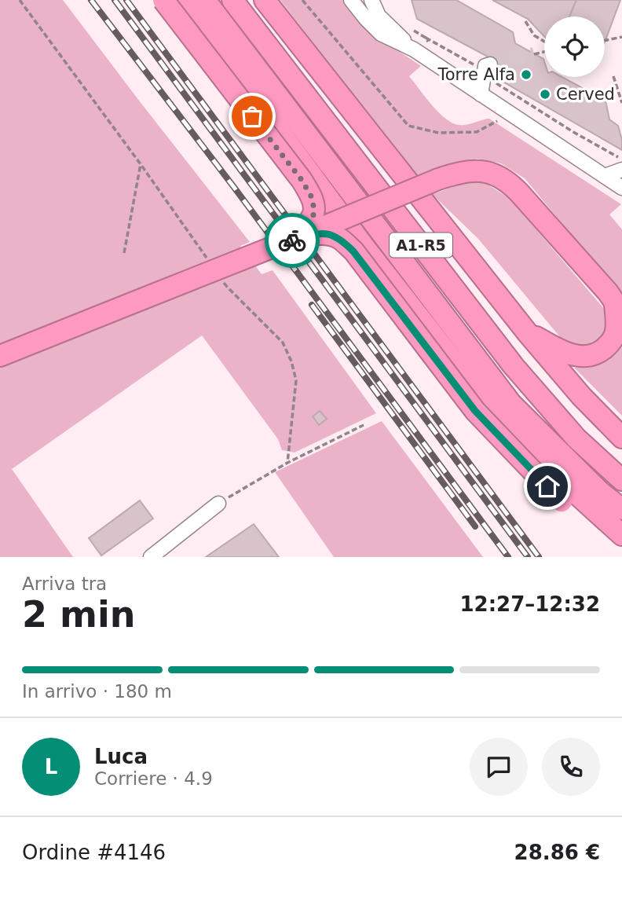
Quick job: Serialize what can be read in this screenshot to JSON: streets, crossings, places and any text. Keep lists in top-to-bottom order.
{
  "streets": {
    "highway": ["A1-R5"]
  },
  "places": ["Torre Alfa", "Cerved"],
  "page": {
    "heading": ["2 min", "Arriva tra", "12:27–12:32"],
    "panel": [
      "Luca",
      "Corriere · 4.9",
      "Ordine #4146",
      "28.86 €"
    ],
    "bar": "In arrivo · 180 m",
    "round": "L"
  }
}
